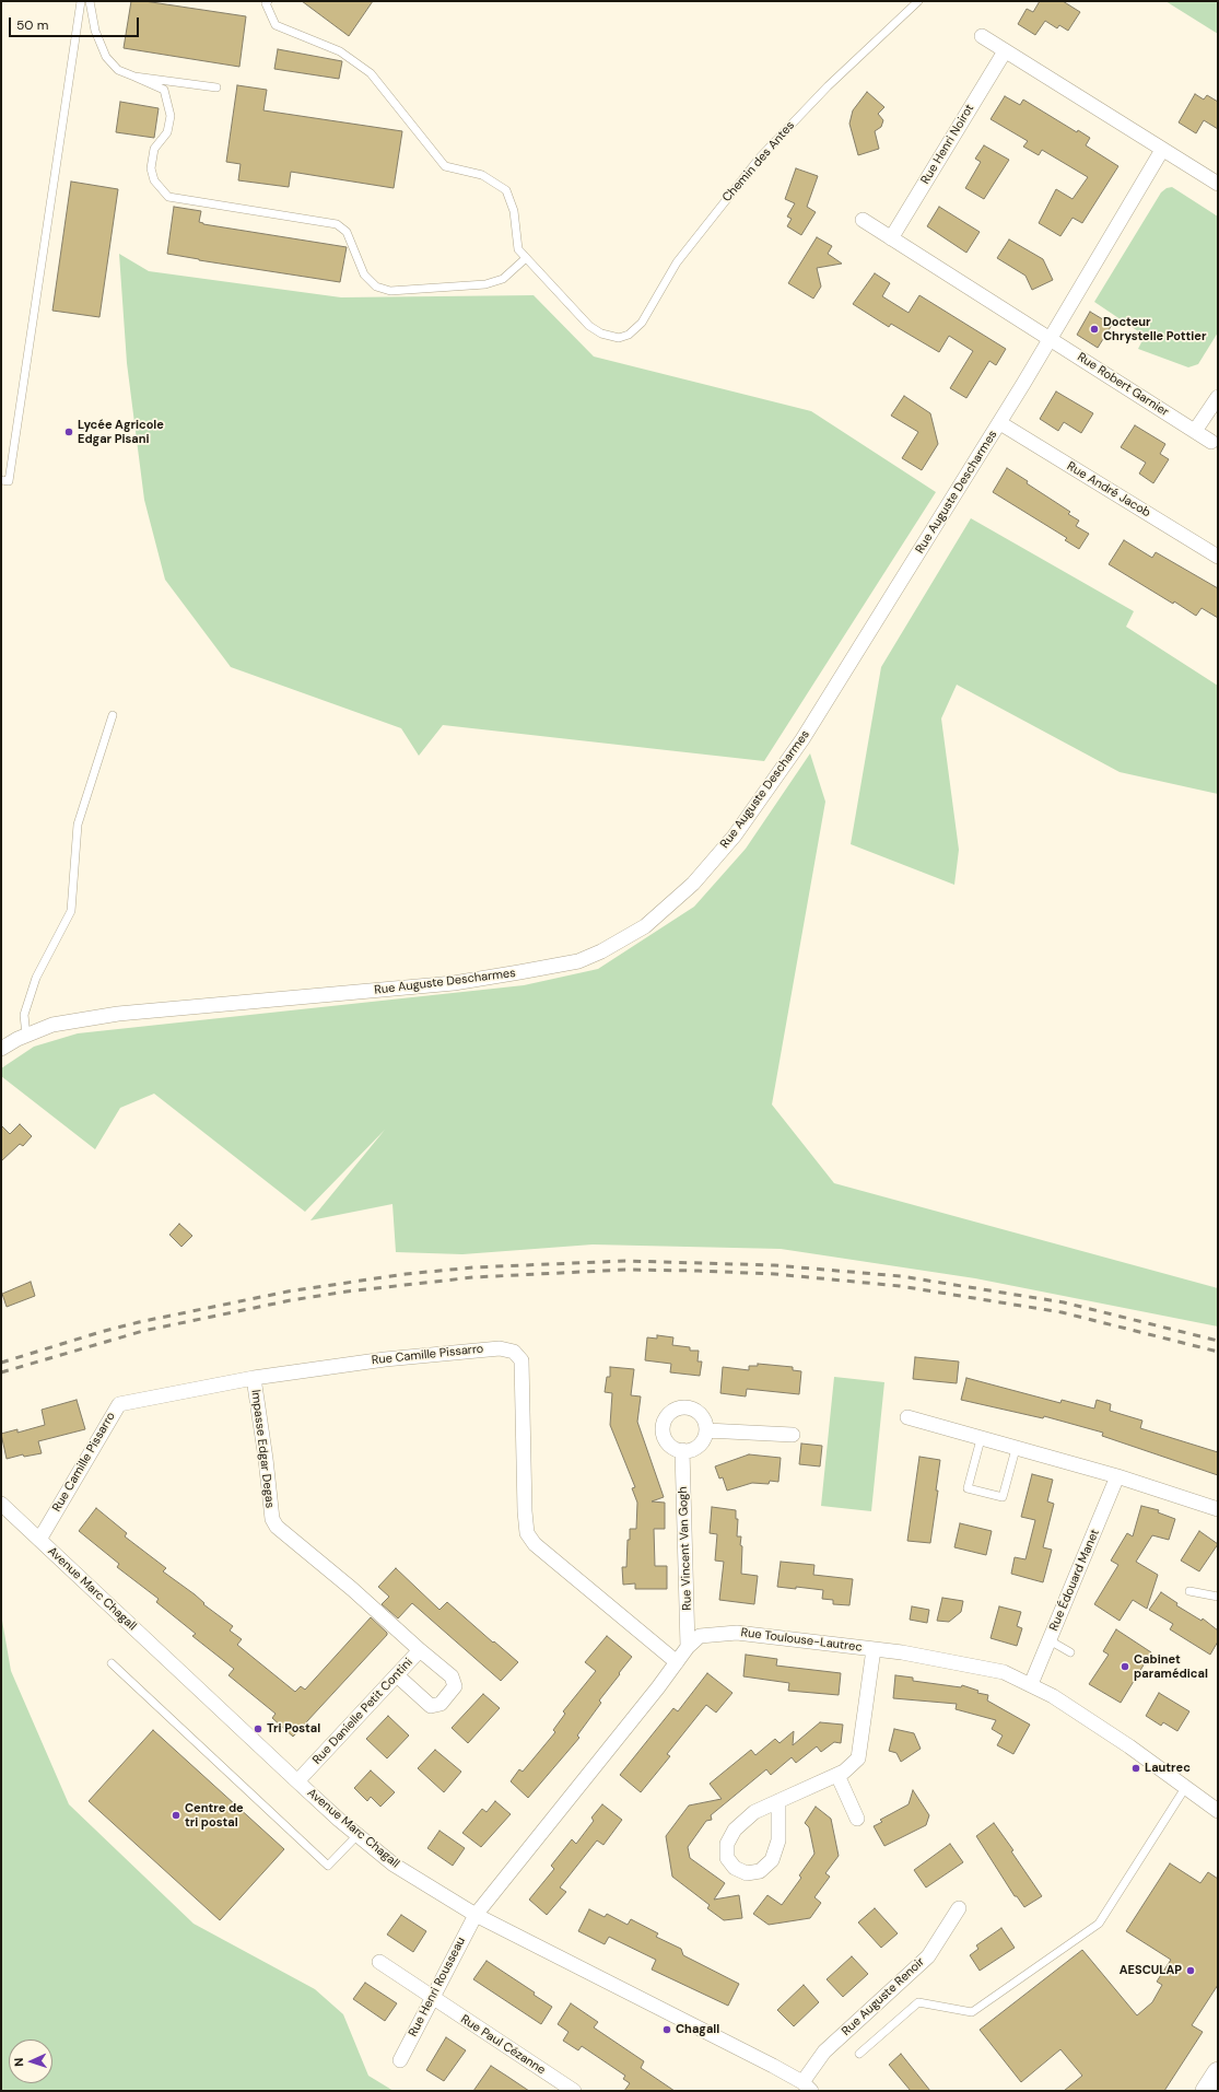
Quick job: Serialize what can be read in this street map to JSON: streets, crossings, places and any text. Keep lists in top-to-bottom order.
{
  "streets": {
    "street": [
      "Rue Henri Noirot",
      "Rue Robert Garnier",
      "Rue André Jacob",
      "Rue Auguste Descharmes",
      "Rue Camille Pissarro",
      "Impasse Edgar Degas",
      "Rue Vincent Van Gogh",
      "Rue Édouard Manet",
      "Avenue Marc Chagall",
      "Rue Toulouse-Lautrec",
      "Rue Danielle Petit Contini",
      "Rue Henri Rousseau",
      "Rue Auguste Renoir",
      "Rue Paul Cézanne"
    ],
    "lane": ["Chemin des Antes"]
  },
  "crossings": [
    ["Rue Robert Garnier", "Rue Auguste Descharmes"],
    ["Rue André Jacob", "Rue Auguste Descharmes"],
    ["Rue Camille Pissarro", "Impasse Edgar Degas"],
    ["Rue Camille Pissarro", "Avenue Marc Chagall"],
    ["Rue Camille Pissarro", "Rue Toulouse-Lautrec"],
    ["Impasse Edgar Degas", "Rue Danielle Petit Contini"],
    ["Rue Vincent Van Gogh", "Rue Toulouse-Lautrec"],
    ["Rue Édouard Manet", "Rue Toulouse-Lautrec"],
    ["Avenue Marc Chagall", "Rue Toulouse-Lautrec"],
    ["Avenue Marc Chagall", "Rue Danielle Petit Contini"],
    ["Avenue Marc Chagall", "Rue Henri Rousseau"],
    ["Avenue Marc Chagall", "Rue Auguste Renoir"],
    ["Rue Toulouse-Lautrec", "Rue Henri Rousseau"],
    ["Rue Henri Rousseau", "Rue Paul Cézanne"]
  ],
  "places": [
    "Docteur Chrystelle Pottier",
    "Lycée Agricole Edgar Pisani",
    "Cabinet paramédical",
    "Tri Postal",
    "Lautrec",
    "Centre de tri postal",
    "AESCULAP",
    "Chagall"
  ],
  "scale_bar": "50 m",
  "north": "left"
}
